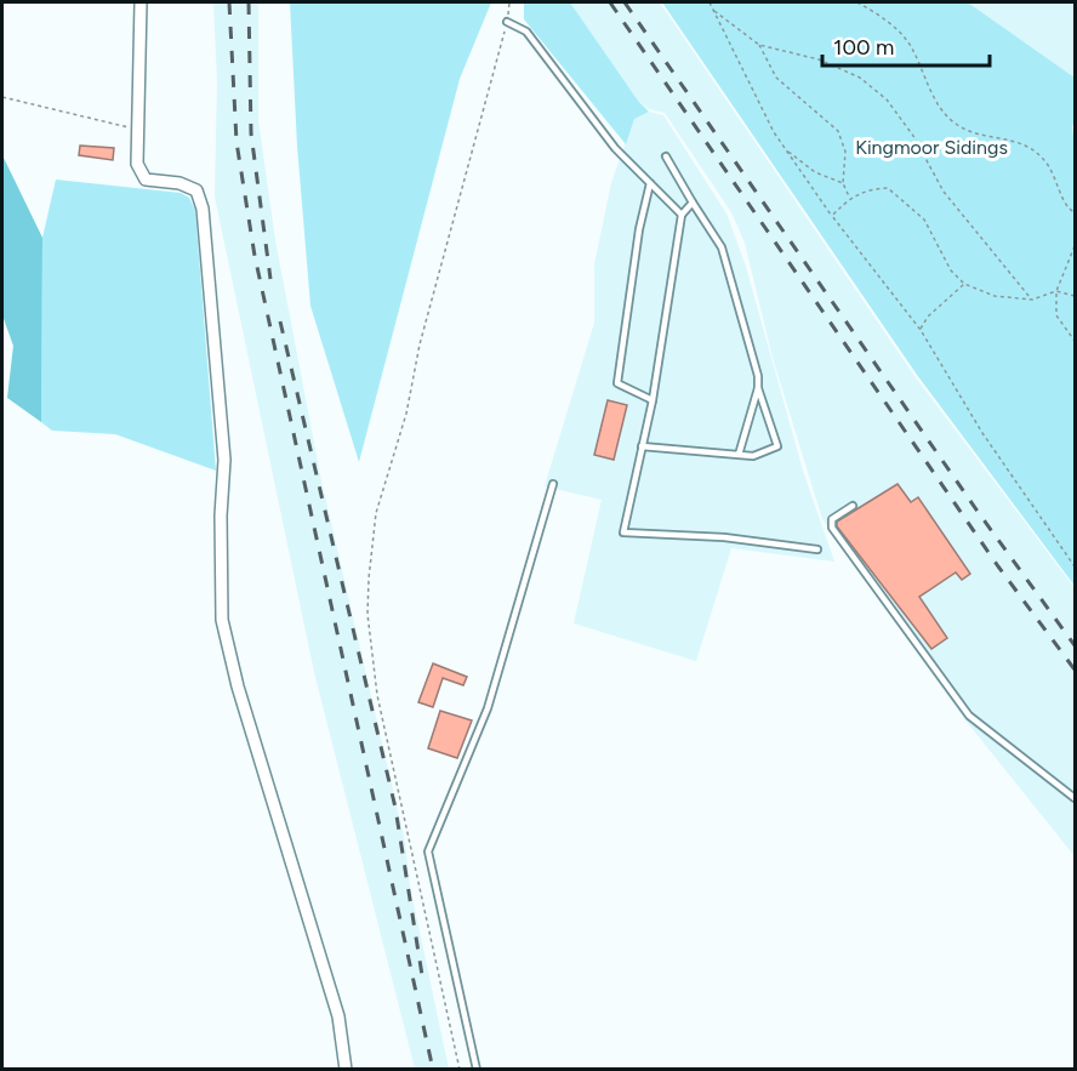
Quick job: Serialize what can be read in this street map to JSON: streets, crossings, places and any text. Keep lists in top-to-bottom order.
{
  "parks": ["Kingmoor Sidings"],
  "scale_bar": "100 m"
}
